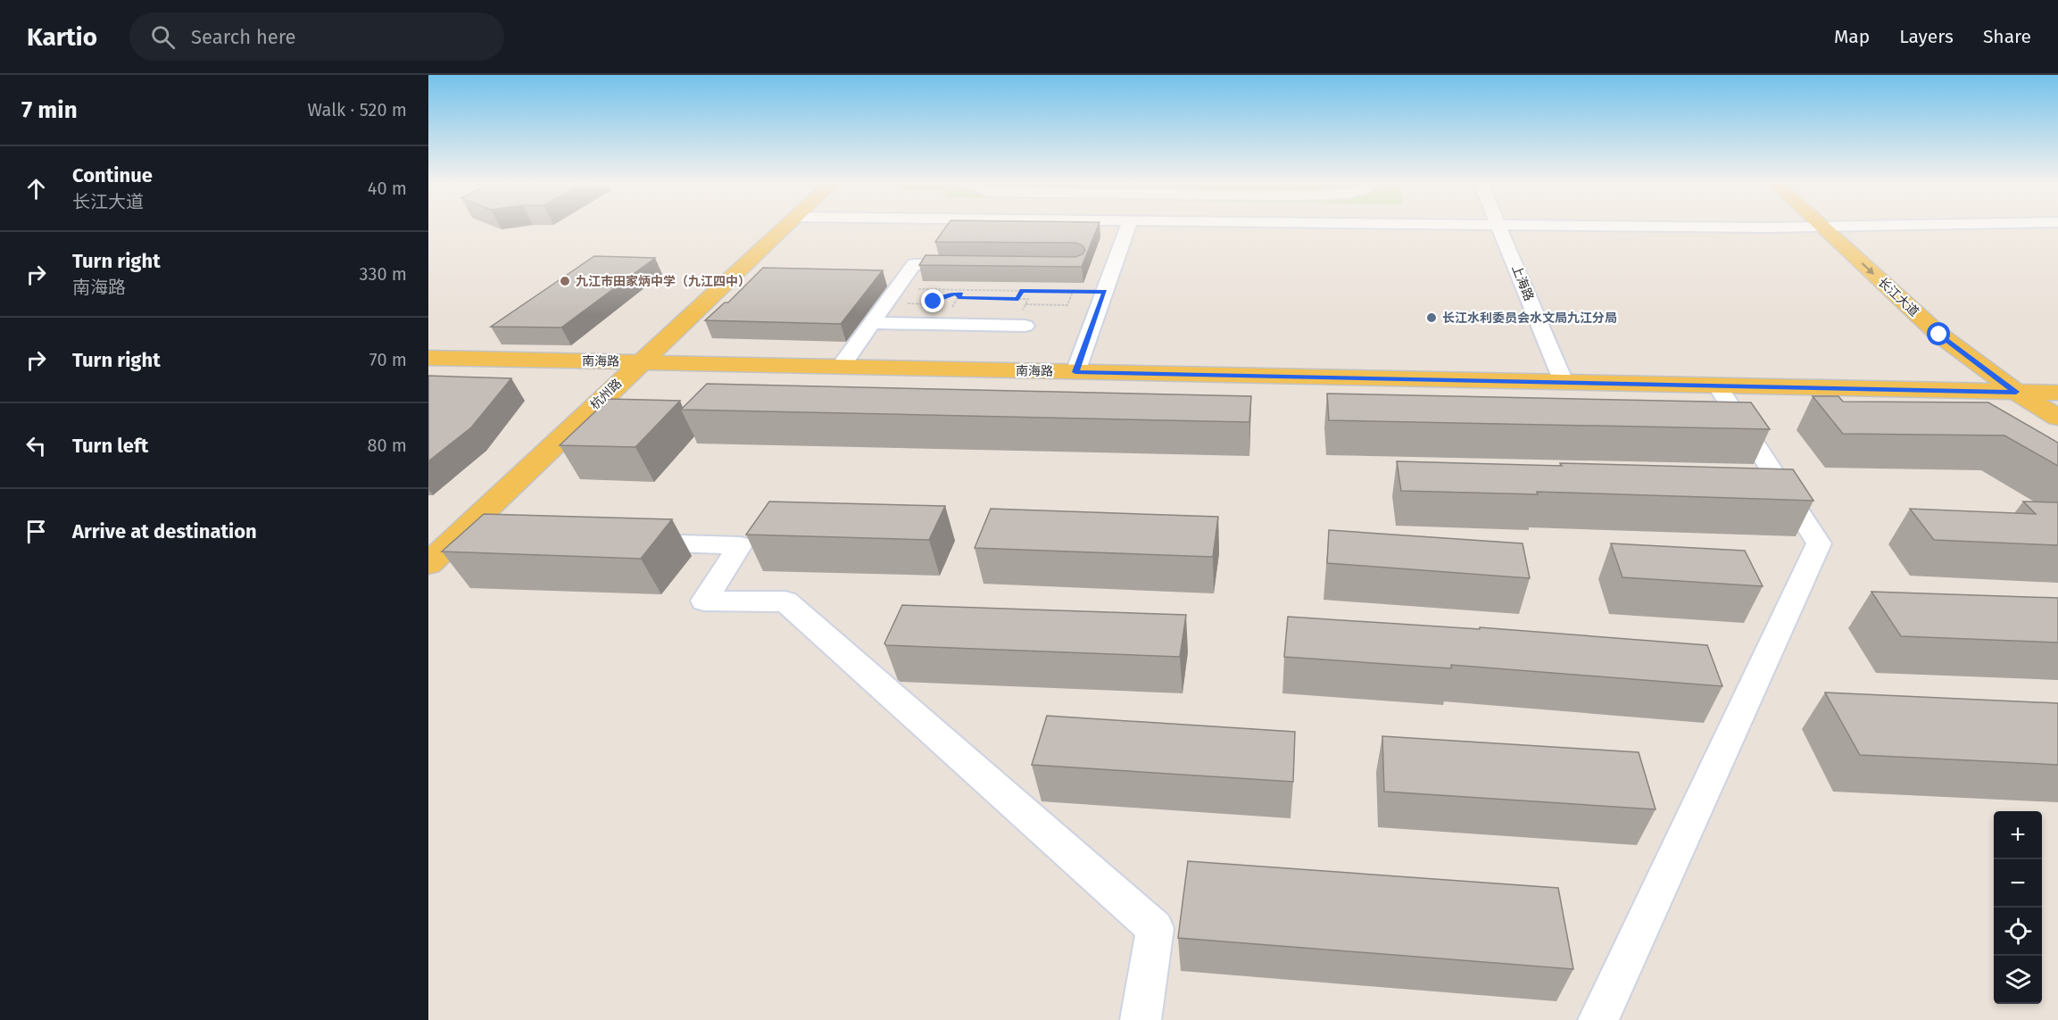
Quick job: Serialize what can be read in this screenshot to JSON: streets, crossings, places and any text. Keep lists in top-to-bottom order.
{
  "streets": {
    "main road": ["长江大道", "南海路", "杭州路"],
    "street": ["上海路"]
  },
  "crossings": [
    ["上海路", "南海路"],
    ["长江大道", "南海路"],
    ["南海路", "杭州路"]
  ],
  "places": ["九江市田家炳中学（九江四中）", "长江水利委员会水文局九江分局"],
  "page": {
    "header": "Kartio",
    "search": "Search here",
    "nav": ["Map", "Layers", "Share"],
    "heading": ["7 min", "Walk · 520 m"],
    "list": [
      ["Continue", "长江大道", "40 m"],
      ["Turn right", "南海路", "330 m"],
      ["Turn right", "70 m"],
      ["Turn left", "80 m"],
      "Arrive at destination"
    ],
    "map_buttons": ["+", "−"]
  }
}
